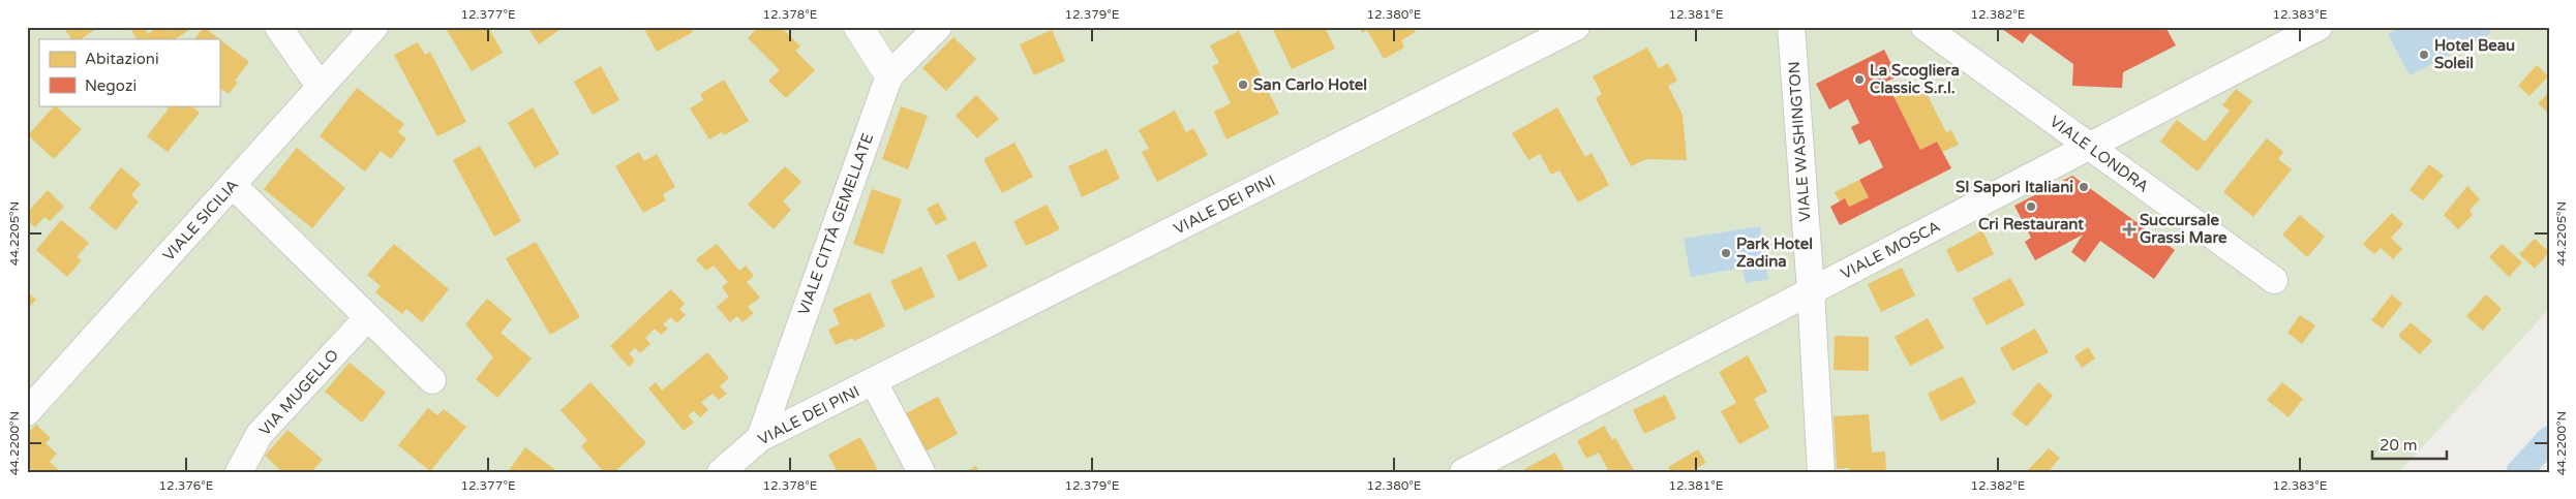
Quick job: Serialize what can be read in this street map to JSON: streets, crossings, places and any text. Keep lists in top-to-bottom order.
{
  "streets": {
    "street": [
      "VIALE WASHINGTON",
      "VIALE LONDRA",
      "VIALE DEI PINI",
      "VIALE SICILIA",
      "VIALE CITTÀ GEMELLATE",
      "VIALE MOSCA",
      "VIA MUGELLO"
    ]
  },
  "crossings": [
    ["VIALE WASHINGTON", "VIALE MOSCA"],
    ["VIALE LONDRA", "VIALE MOSCA"],
    ["VIALE DEI PINI", "VIALE CITTÀ GEMELLATE"]
  ],
  "places": {
    "other": [
      "Hotel Beau Soleil",
      "La Scogliera Classic S.r.l.",
      "San Carlo Hotel",
      "SI Sapori Italiani",
      "Cri Restaurant",
      "Park Hotel Zadina"
    ],
    "health": ["Succursale Grassi Mare"]
  },
  "legend": ["Abitazioni", "Negozi"],
  "scale_bar": "20 m",
  "coordinates": [
    "12.377°E",
    "12.378°E",
    "12.379°E",
    "12.380°E",
    "12.381°E",
    "12.382°E",
    "12.383°E",
    "44.2205°N",
    "44.2200°N",
    "12.376°E"
  ]
}
